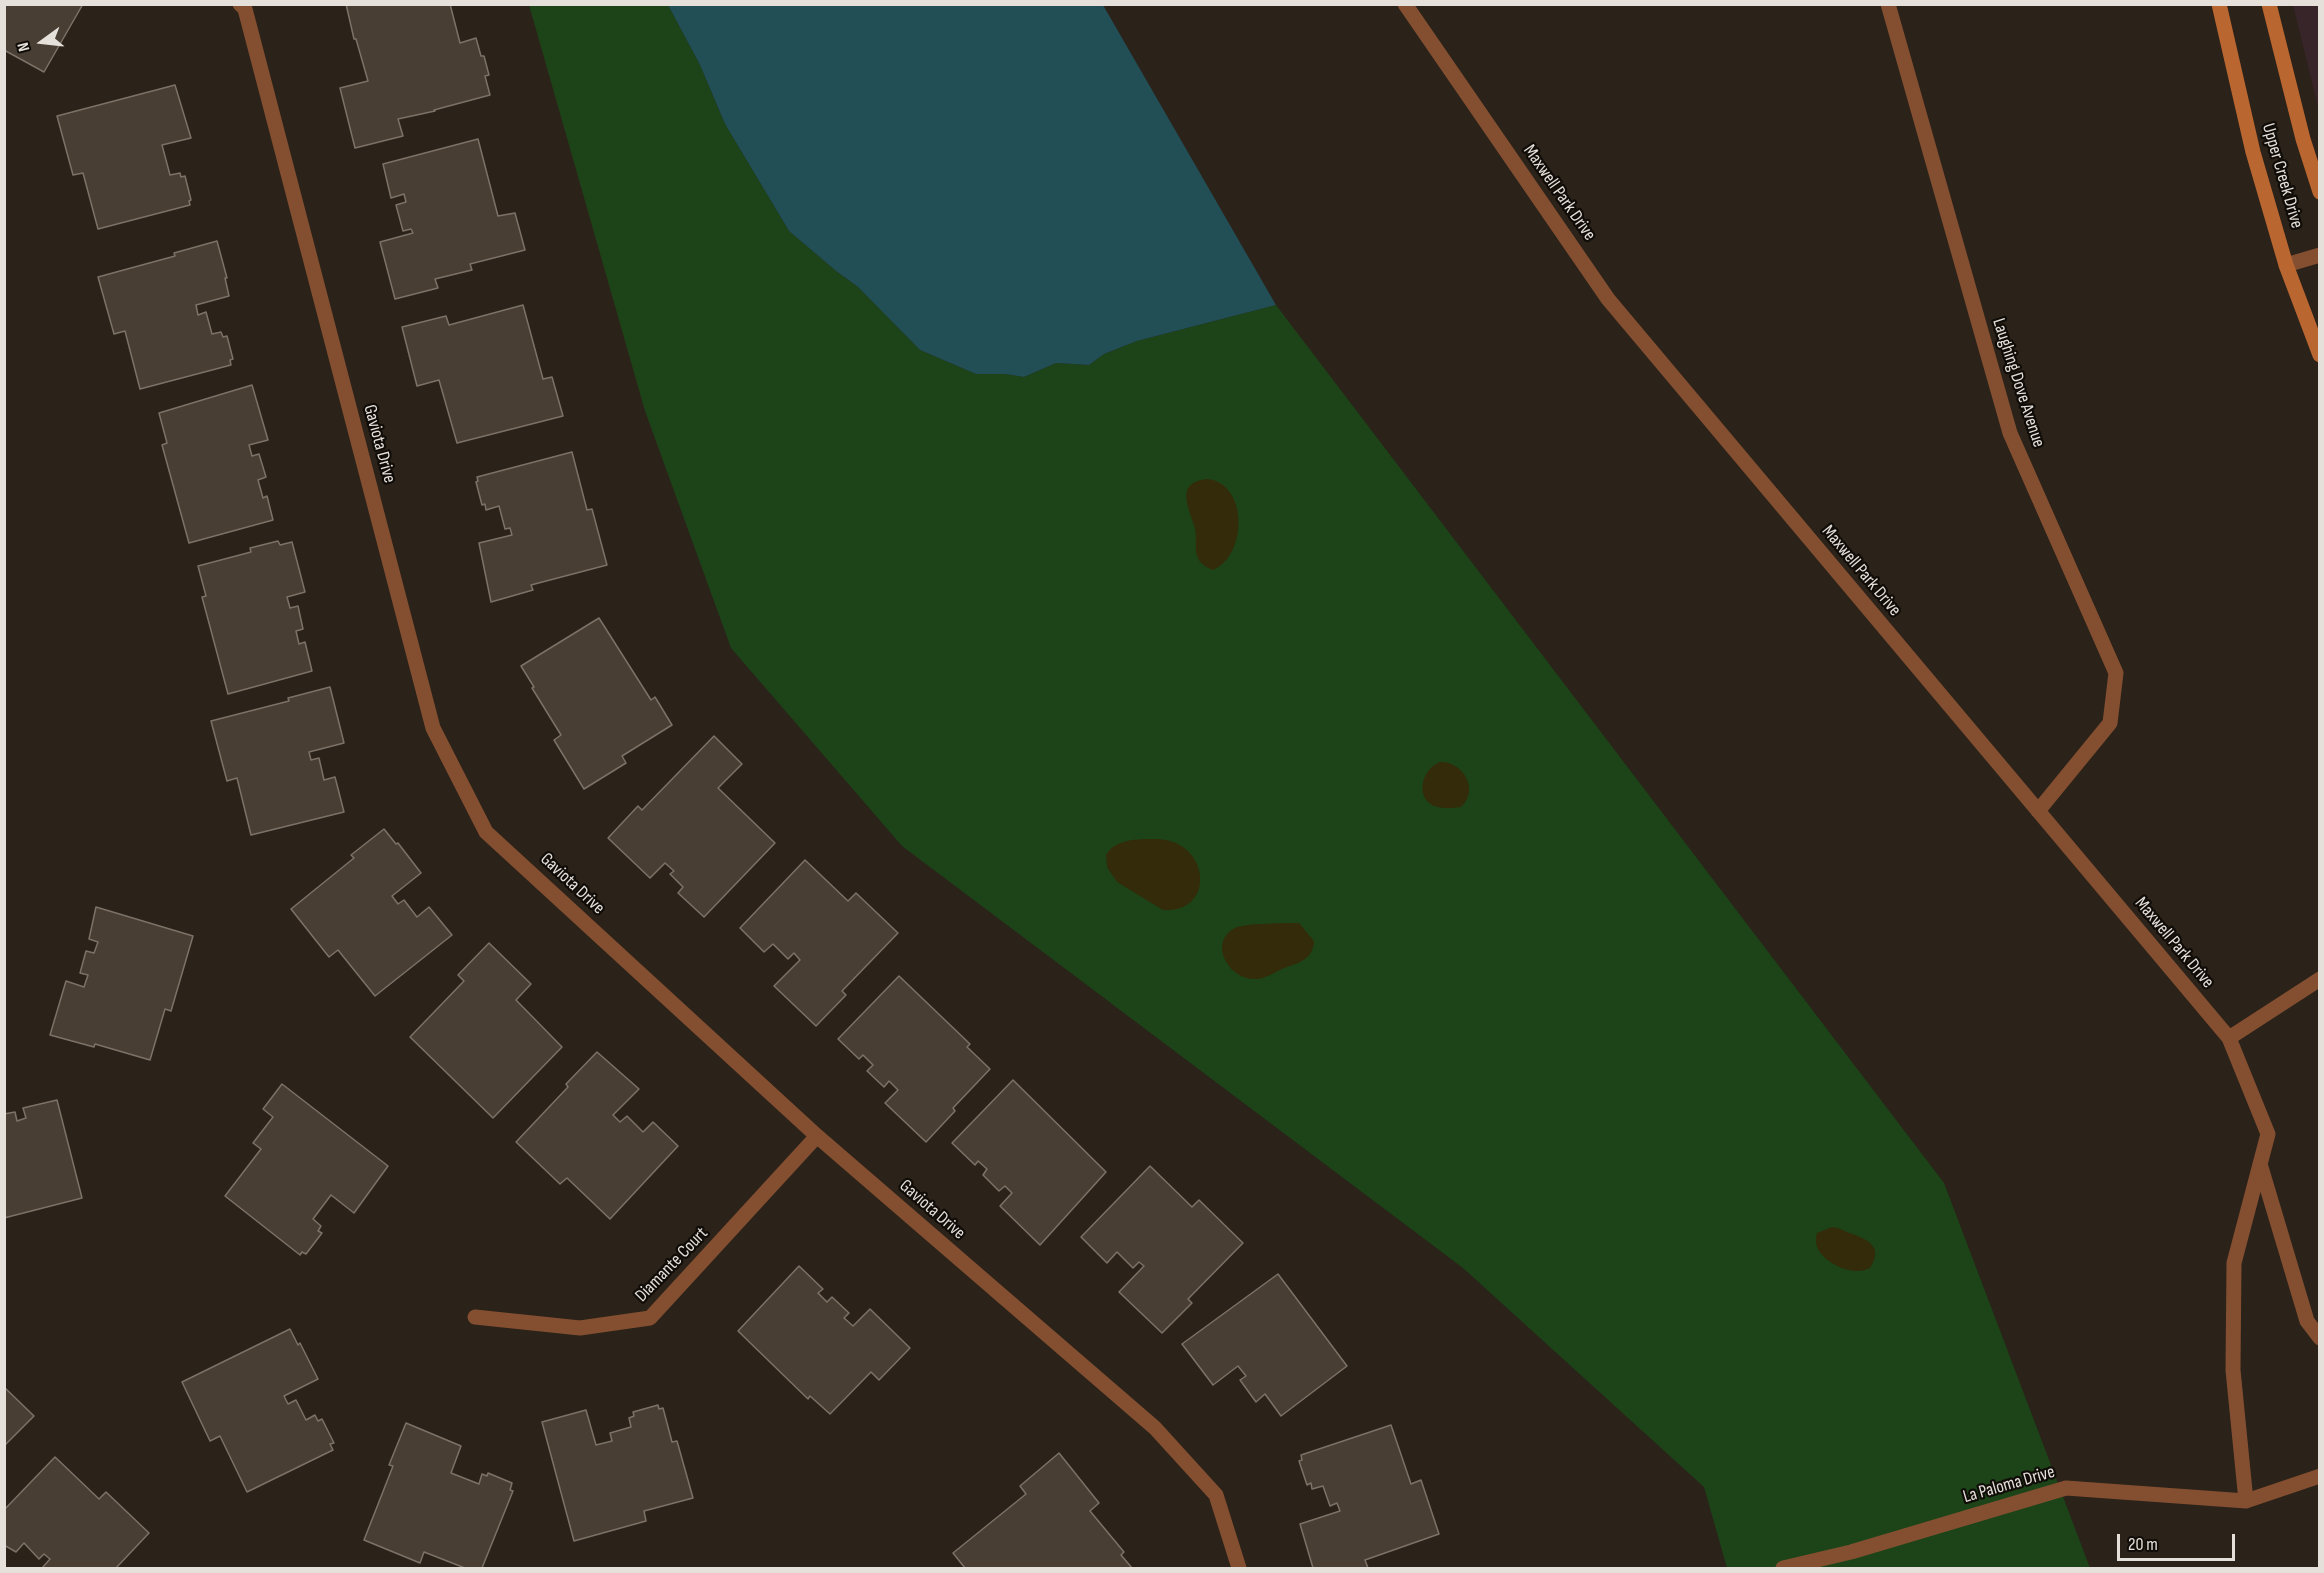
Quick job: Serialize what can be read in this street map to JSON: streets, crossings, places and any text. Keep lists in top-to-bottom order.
{
  "streets": {
    "street": [
      "Upper Creek Drive",
      "Maxwell Park Drive",
      "Laughing Dove Avenue",
      "Gaviota Drive",
      "Diamante Court",
      "La Paloma Drive"
    ]
  },
  "crossings": [
    ["Maxwell Park Drive", "Laughing Dove Avenue"],
    ["Maxwell Park Drive", "La Paloma Drive"],
    ["Gaviota Drive", "Diamante Court"]
  ],
  "scale_bar": "20 m",
  "north": "left"
}
